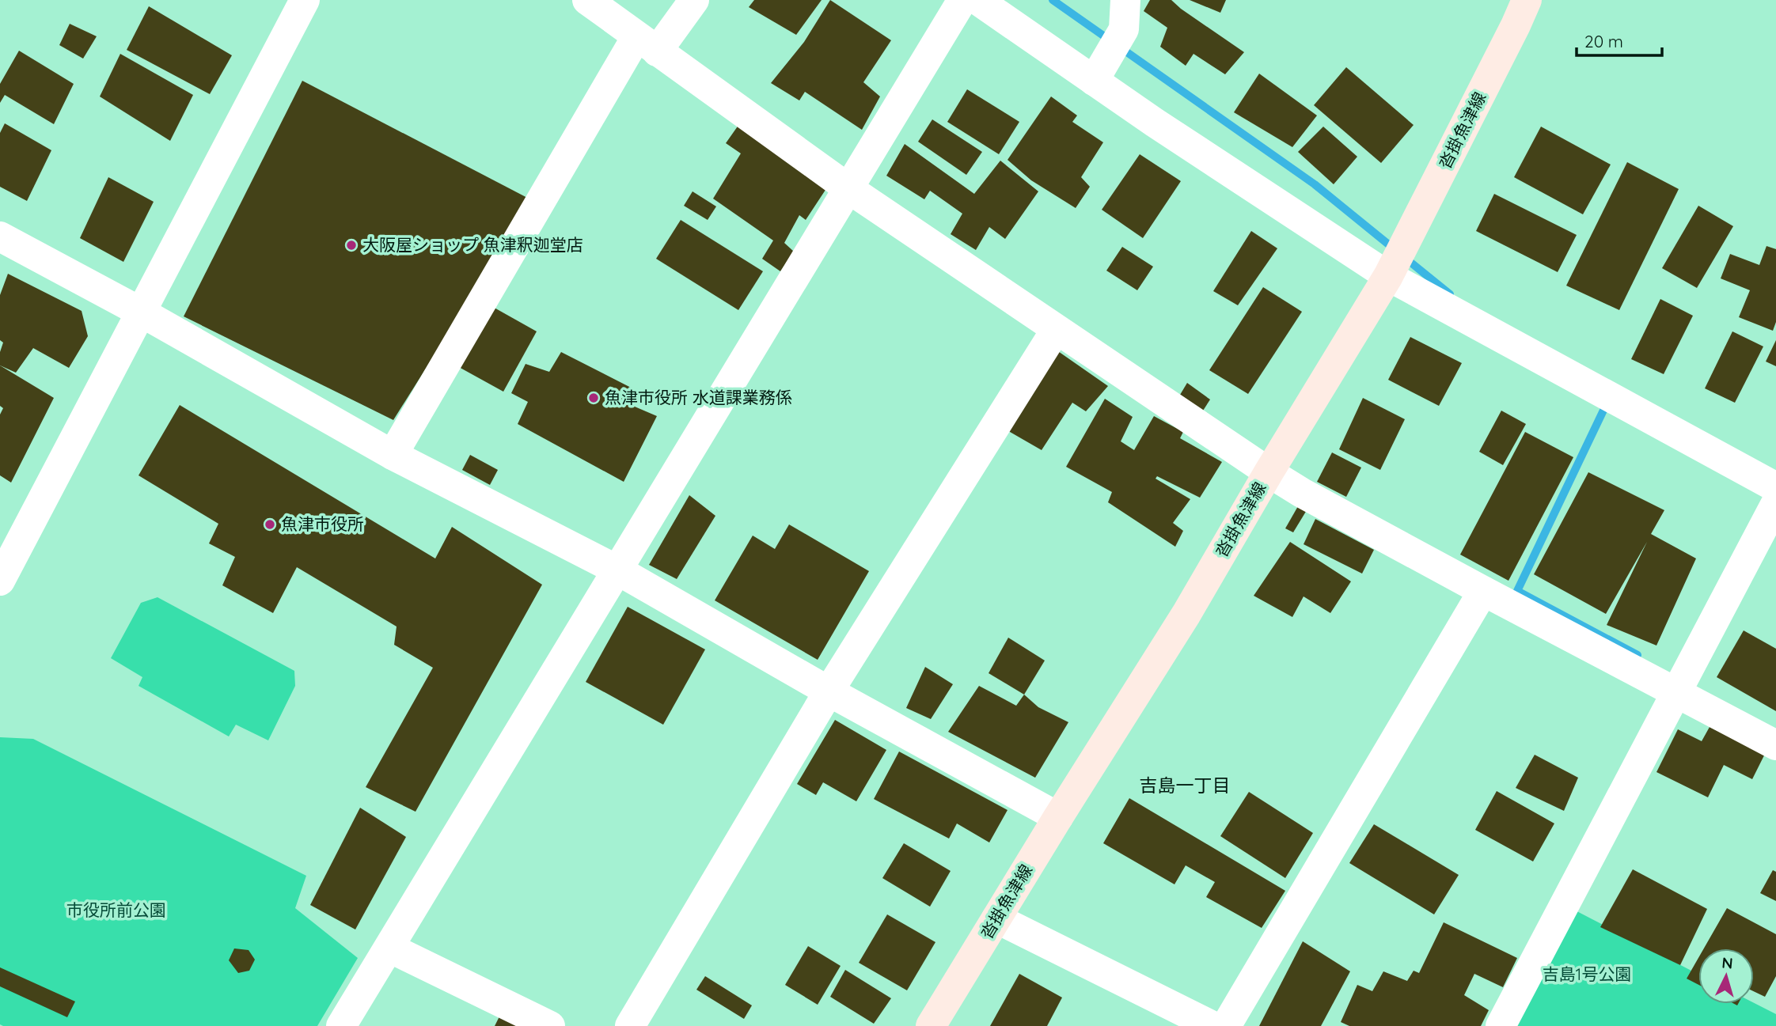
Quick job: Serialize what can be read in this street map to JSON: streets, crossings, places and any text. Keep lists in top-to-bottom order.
{
  "streets": {
    "main road": ["沓掛魚津線"]
  },
  "districts": ["吉島一丁目"],
  "parks": ["市役所前公園", "吉島1号公園"],
  "places": ["大阪屋ショップ 魚津釈迦堂店", "魚津市役所 水道課業務係", "魚津市役所"],
  "scale_bar": "20 m",
  "north": "top"
}
